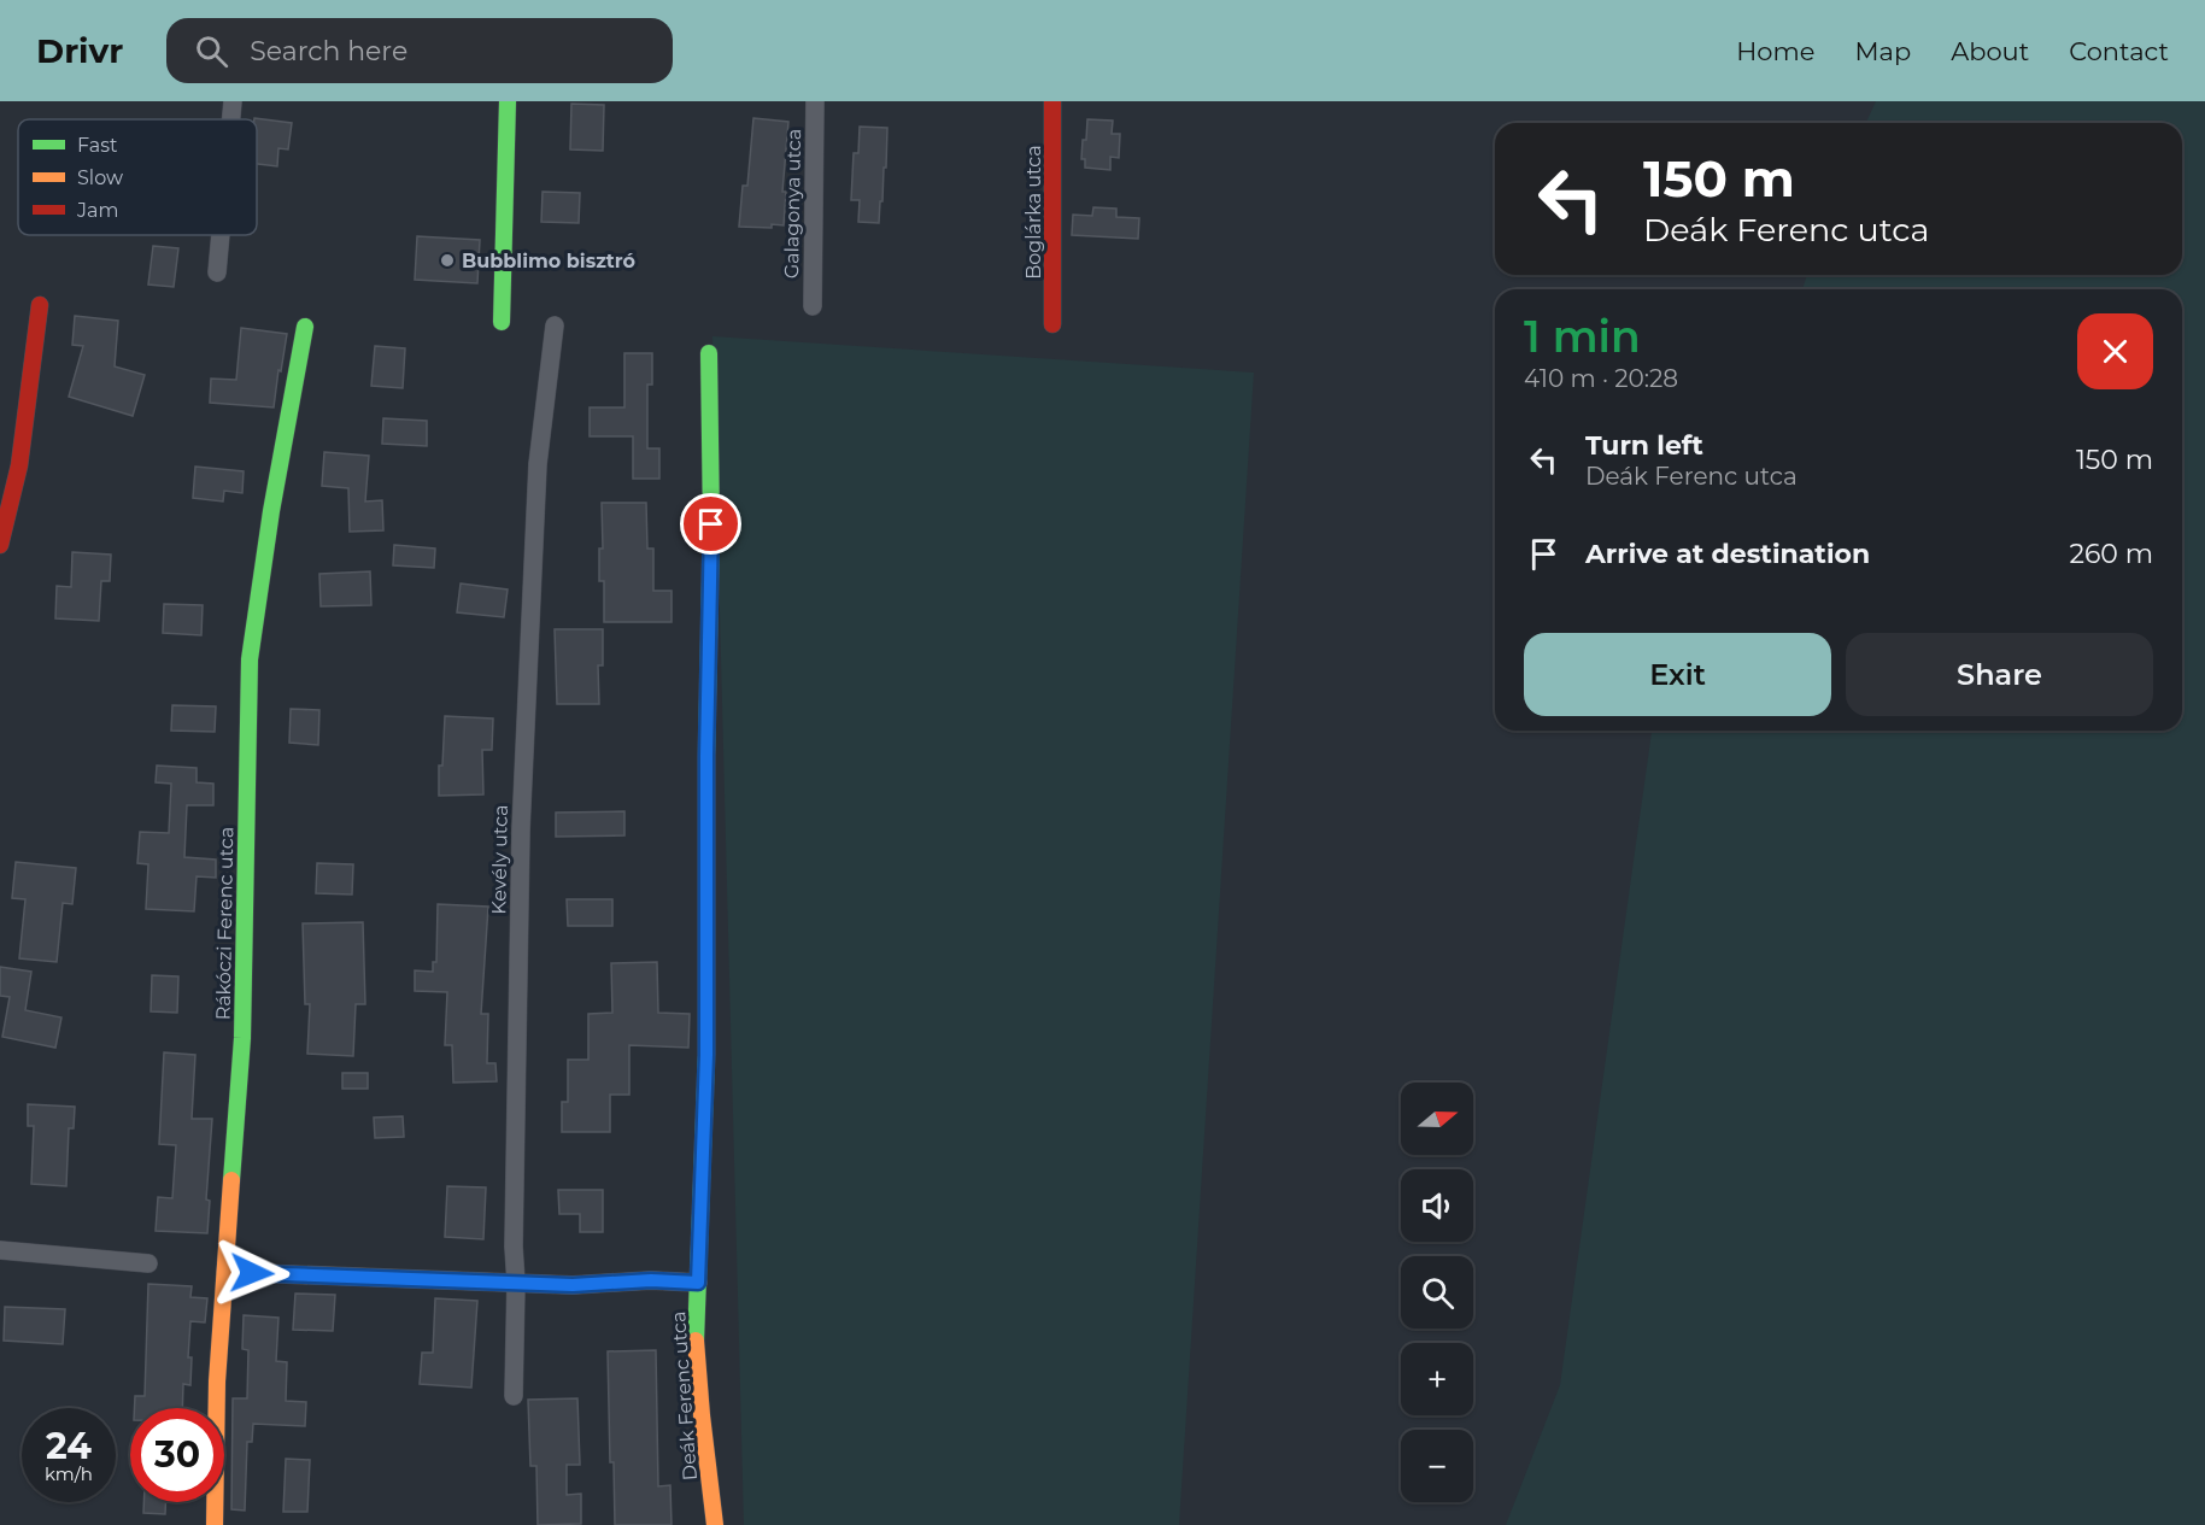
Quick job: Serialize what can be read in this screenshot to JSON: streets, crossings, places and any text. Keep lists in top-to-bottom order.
{
  "streets": {
    "street": [
      "Galagonya utca",
      "Boglárka utca",
      "Kevély utca",
      "Rákóczi Ferenc utca",
      "Deák Ferenc utca"
    ]
  },
  "places": ["Bubblimo bisztró"],
  "legend": ["Fast", "Slow", "Jam"],
  "north": "right",
  "page": {
    "header": "Drivr",
    "search": "Search here",
    "nav": [
      "Home",
      "Map",
      "About",
      "Contact"
    ],
    "turn": ["150 m", "Deák Ferenc utca"],
    "heading": ["1 min", "410 m · 20:28"],
    "list": [
      {
        "name": "Turn left",
        "note": "Deák Ferenc utca",
        "value": "150 m"
      },
      {
        "name": "Arrive at destination",
        "value": "260 m"
      }
    ],
    "buttons": ["Exit", "Share"],
    "map_buttons": ["+", "−"],
    "speed": "24 km/h",
    "limit": "30"
  }
}
